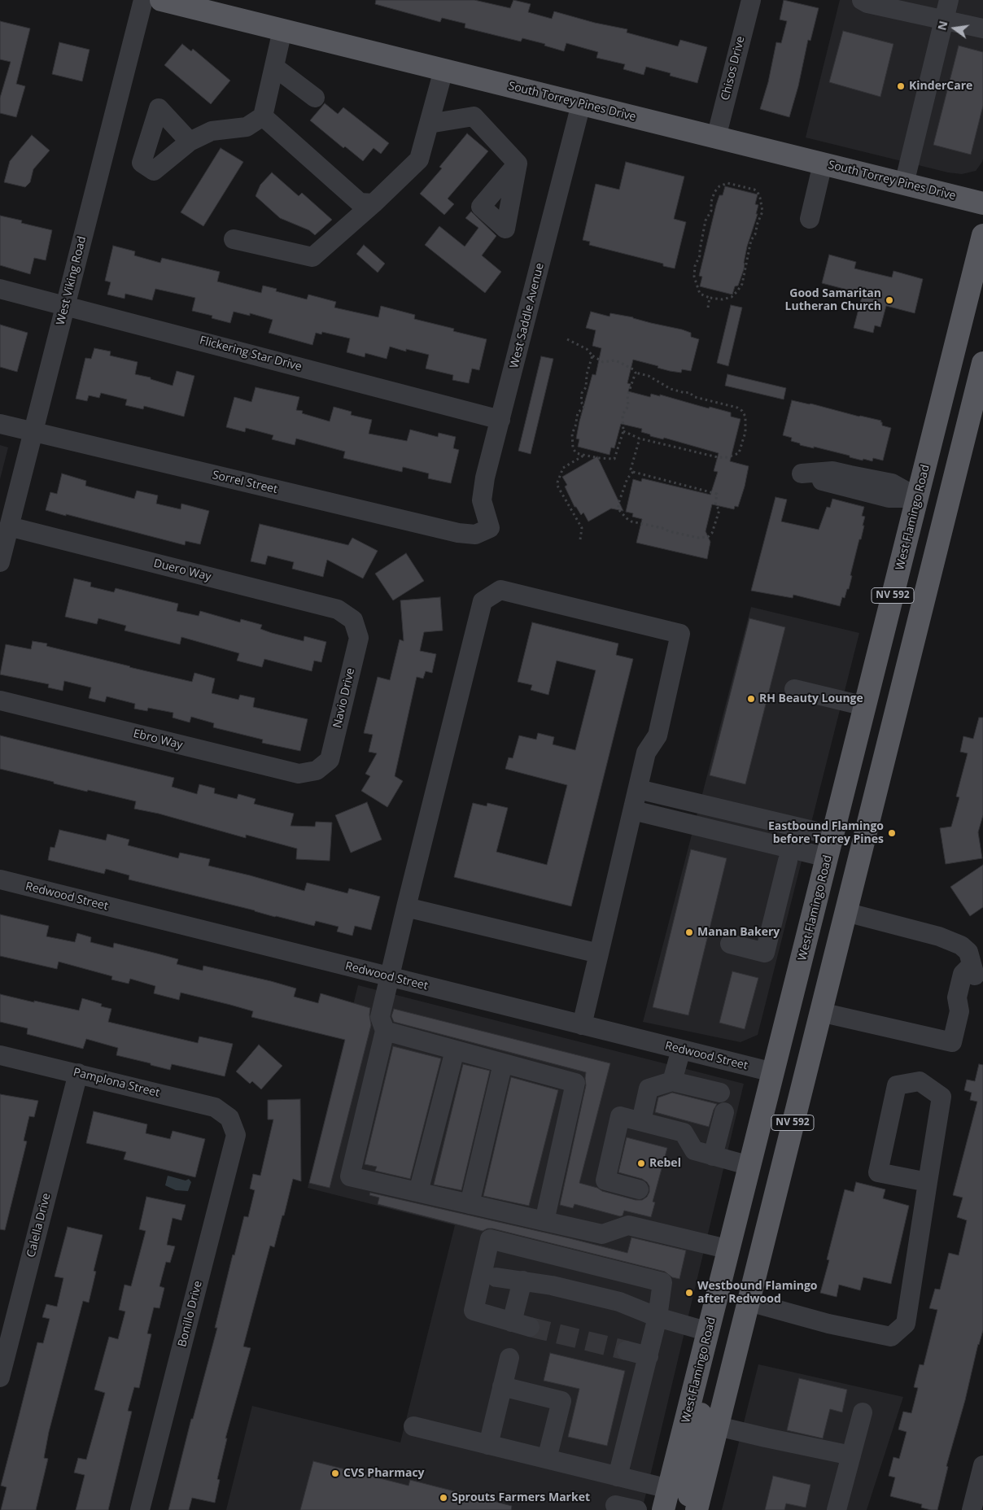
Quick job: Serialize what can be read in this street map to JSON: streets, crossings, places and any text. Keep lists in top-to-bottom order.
{
  "streets": {
    "main road": ["South Torrey Pines Drive", "West Flamingo Road", "NV 592"],
    "street": [
      "Chisos Drive",
      "West Viking Road",
      "West Saddle Avenue",
      "Flickering Star Drive",
      "Sorrel Street",
      "Duero Way",
      "Navio Drive",
      "Ebro Way",
      "Redwood Street",
      "Pamplona Street",
      "Calella Drive",
      "Bonillo Drive"
    ]
  },
  "crossings": [
    ["Chisos Drive", "South Torrey Pines Drive"],
    ["South Torrey Pines Drive", "West Saddle Avenue"],
    ["West Viking Road", "Flickering Star Drive"],
    ["West Viking Road", "Sorrel Street"],
    ["West Viking Road", "Duero Way"],
    ["West Saddle Avenue", "Flickering Star Drive"],
    ["West Saddle Avenue", "Sorrel Street"],
    ["West Flamingo Road", "Redwood Street"],
    ["Duero Way", "Navio Drive"],
    ["Navio Drive", "Ebro Way"],
    ["Pamplona Street", "Calella Drive"],
    ["Pamplona Street", "Bonillo Drive"]
  ],
  "places": [
    "KinderCare",
    "Good Samaritan Lutheran Church",
    "RH Beauty Lounge",
    "Eastbound Flamingo before Torrey Pines",
    "Manan Bakery",
    "Rebel",
    "Westbound Flamingo after Redwood",
    "CVS Pharmacy",
    "Sprouts Farmers Market"
  ],
  "north": "left"
}
